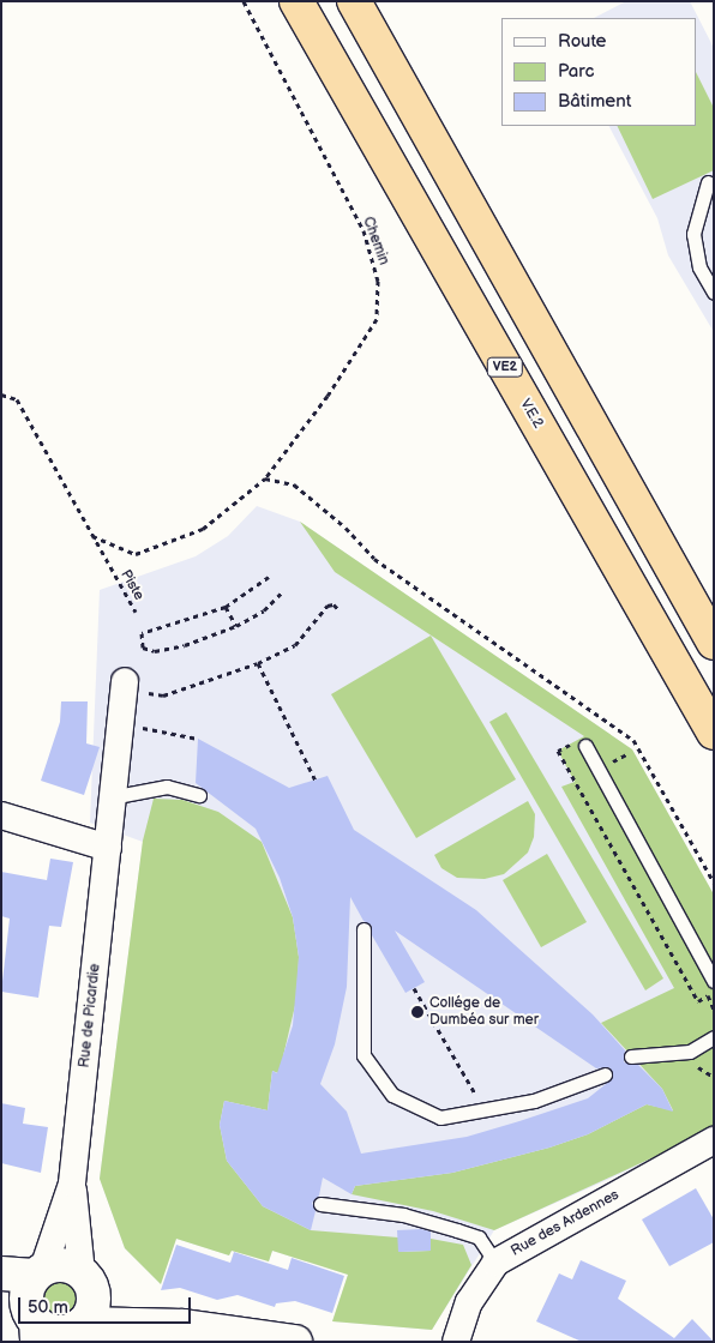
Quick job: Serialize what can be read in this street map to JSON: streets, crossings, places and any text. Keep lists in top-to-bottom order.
{
  "streets": {
    "highway": ["VE2", "V.E.2"],
    "street": ["Rue de Picardie", "Rue des Ardennes"],
    "path": ["Chemin", "Piste"]
  },
  "crossings": [
    ["Chemin", "Piste"]
  ],
  "places": ["Collége de Dumbéa sur mer"],
  "legend": ["Route", "Parc", "Bâtiment"],
  "scale_bar": "50 m"
}
